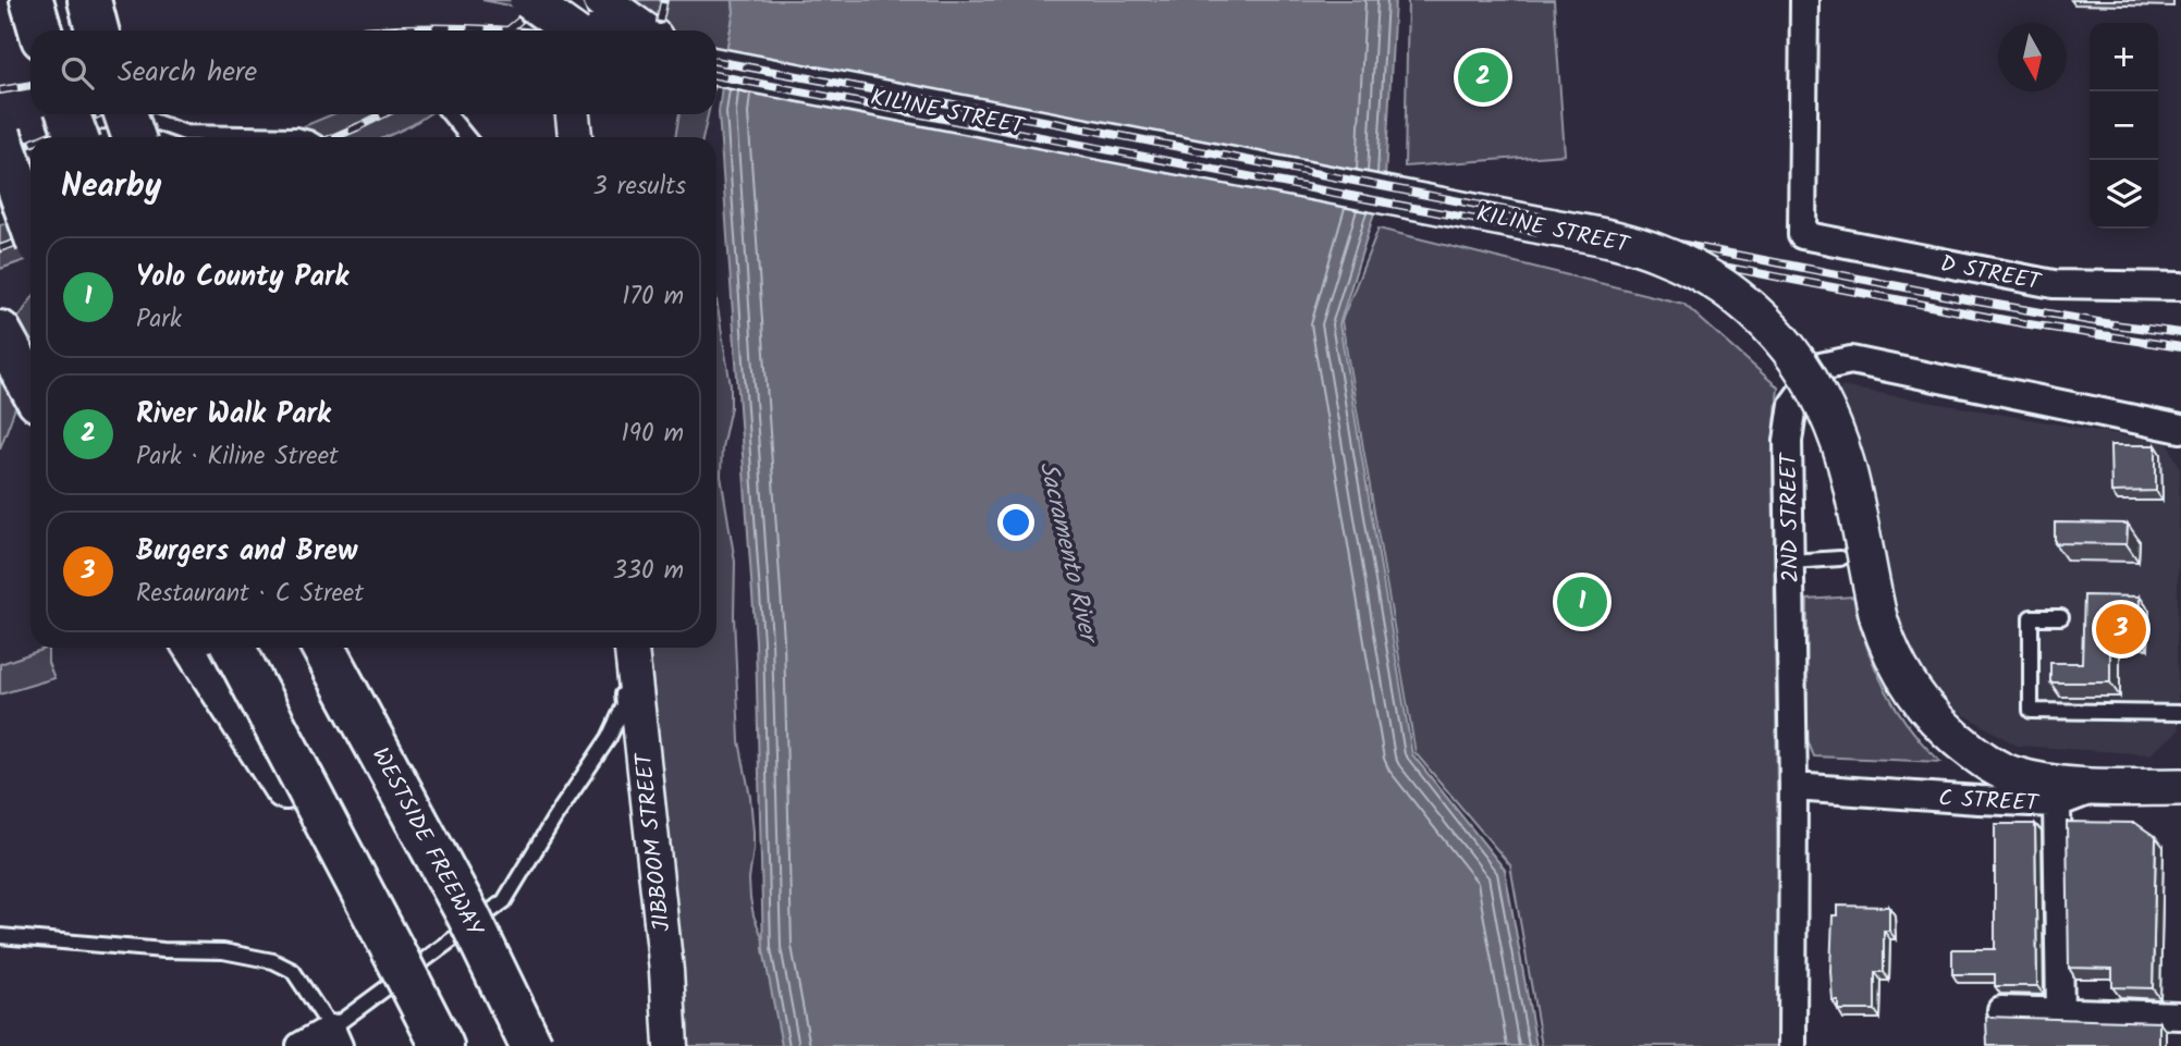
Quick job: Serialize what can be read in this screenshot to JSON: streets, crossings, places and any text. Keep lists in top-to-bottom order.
{
  "streets": {
    "highway": ["WESTSIDE FREEWAY"],
    "main road": ["KILINE STREET", "C STREET"],
    "street": ["D STREET", "2ND STREET", "JIBBOOM STREET"]
  },
  "crossings": [
    ["KILINE STREET", "C STREET"],
    ["2ND STREET", "C STREET"]
  ],
  "water": ["Sacramento River"],
  "north": "bottom",
  "page": {
    "map_buttons": ["+", "−"],
    "search": "Search here",
    "pins": ["2", "1", "3"],
    "heading": ["Nearby", "3 results"],
    "list": [
      {
        "mark": "1",
        "name": "Yolo County Park",
        "note": "Park",
        "value": "170 m"
      },
      {
        "mark": "2",
        "name": "River Walk Park",
        "note": "Park · Kiline Street",
        "value": "190 m"
      },
      {
        "mark": "3",
        "name": "Burgers and Brew",
        "note": "Restaurant · C Street",
        "value": "330 m"
      }
    ]
  }
}
